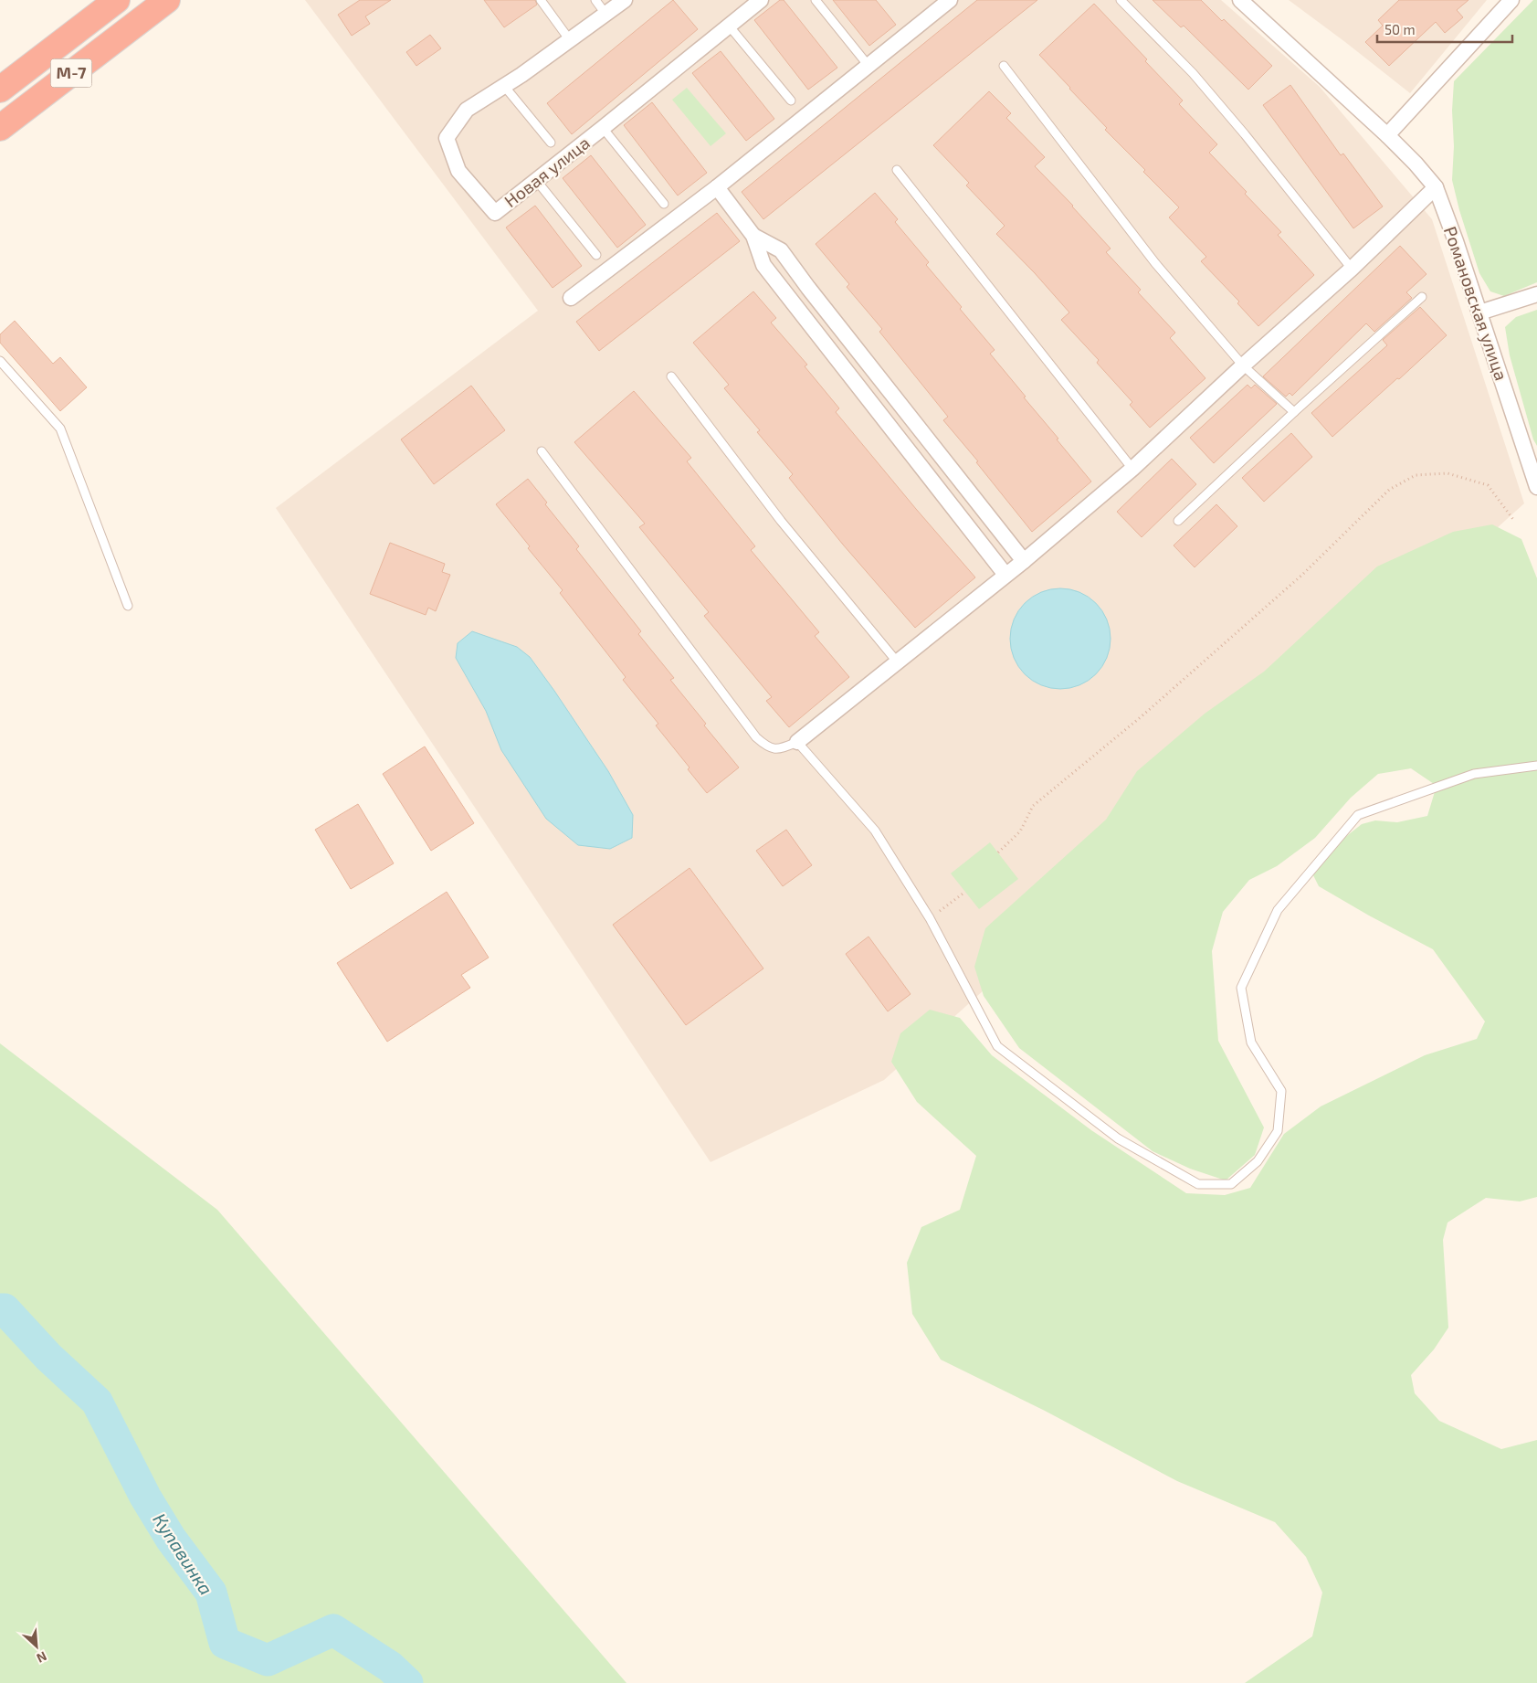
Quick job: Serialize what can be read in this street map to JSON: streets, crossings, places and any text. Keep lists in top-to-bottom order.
{
  "streets": {
    "highway": ["М-7"],
    "street": ["Новая улица", "Романовская улица"]
  },
  "water": ["Купавинка"],
  "scale_bar": "50 m",
  "north": "bottom right"
}
